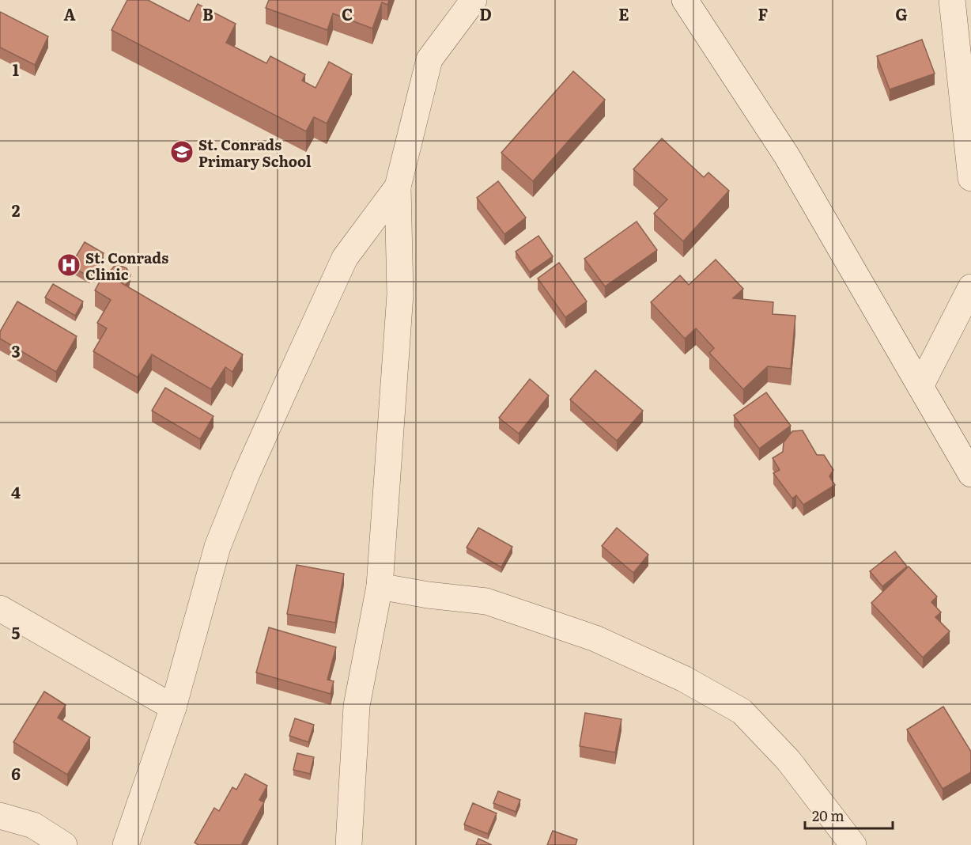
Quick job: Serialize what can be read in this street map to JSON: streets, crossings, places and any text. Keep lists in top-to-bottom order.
{
  "places": {
    "school or university": ["St. Conrads Primary School"],
    "hospital": ["St. Conrads Clinic"]
  },
  "scale_bar": "20 m",
  "grid": {
    "columns": [
      "A",
      "B",
      "C",
      "D",
      "E",
      "F",
      "G"
    ],
    "rows": [
      "1",
      "2",
      "3",
      "4",
      "5",
      "6"
    ]
  }
}
